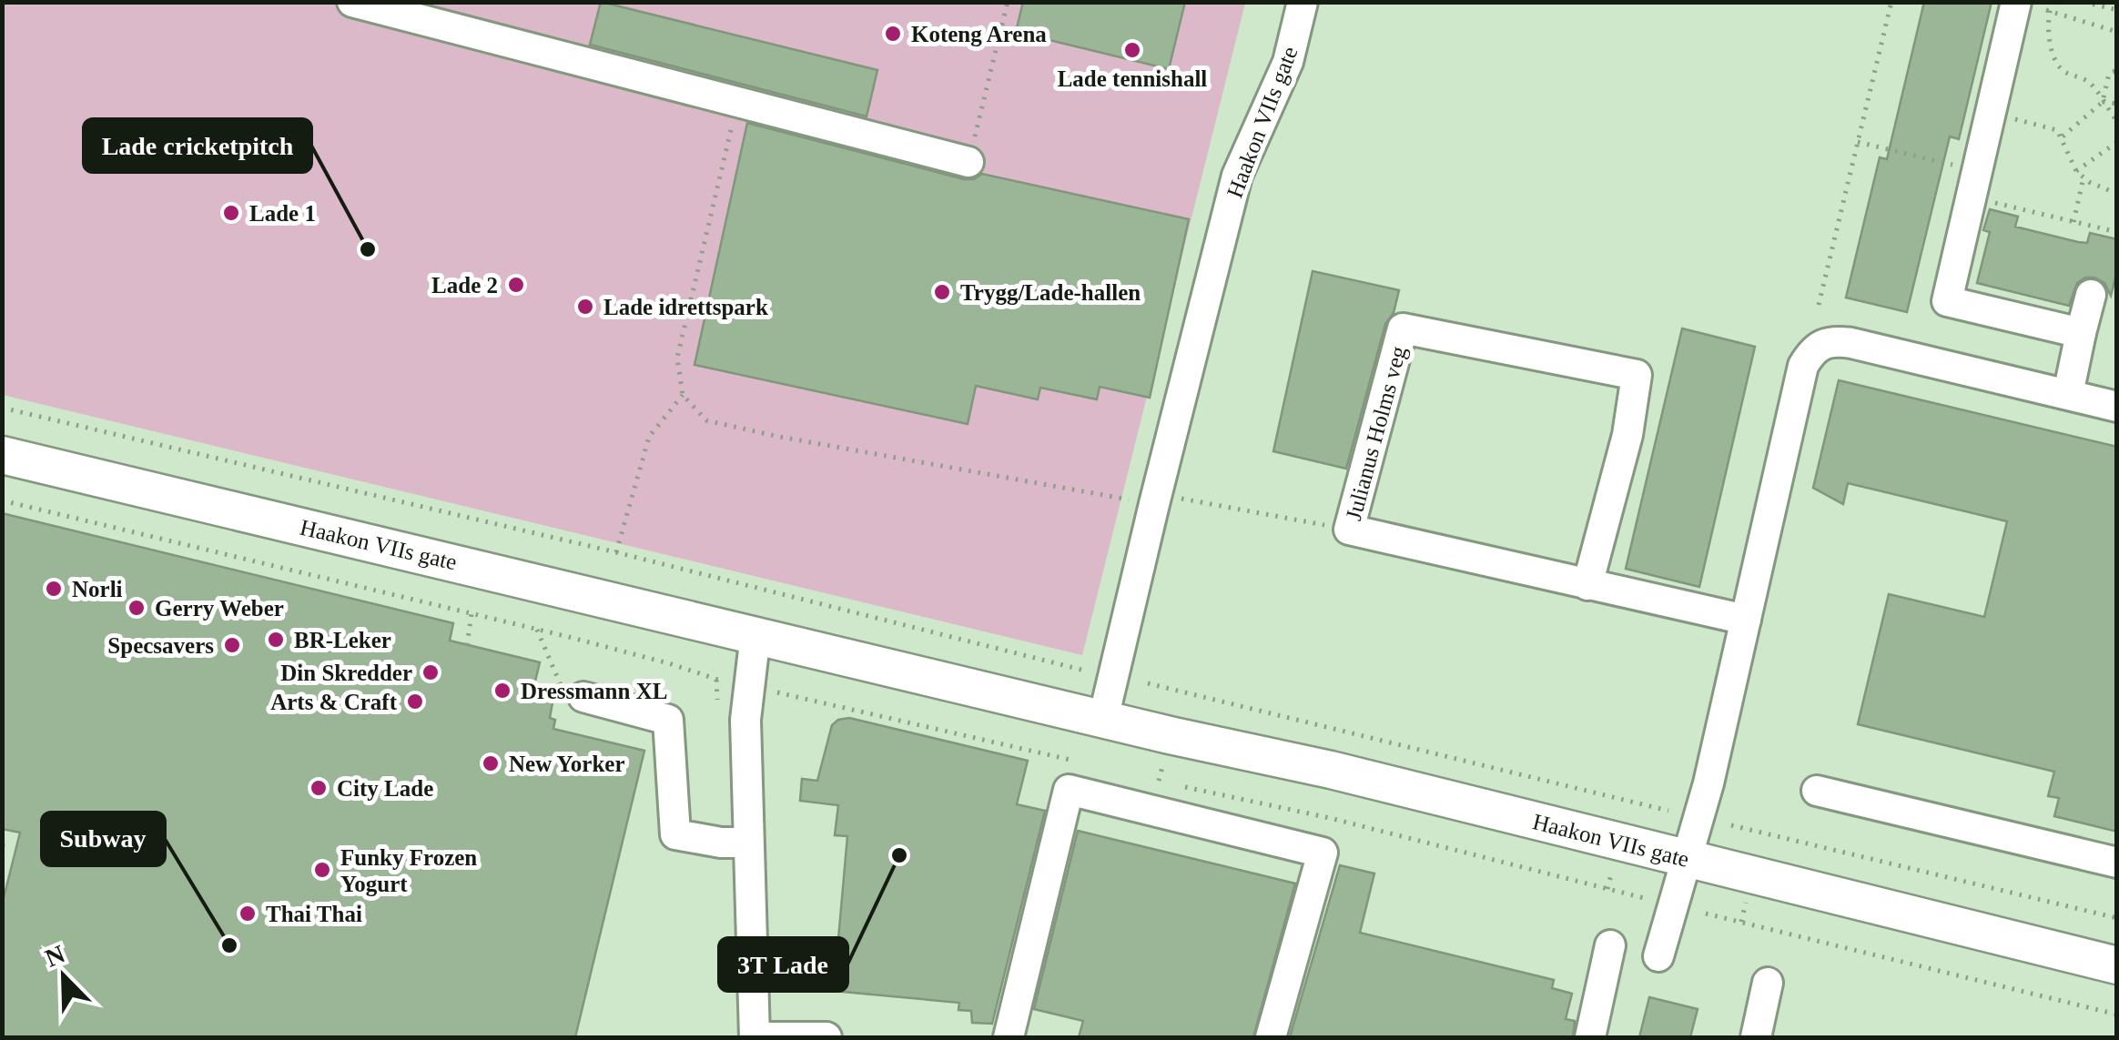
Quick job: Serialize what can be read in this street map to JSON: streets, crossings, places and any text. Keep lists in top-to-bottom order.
{
  "streets": {
    "main road": ["Haakon VIIs gate"],
    "street": ["Julianus Holms veg"]
  },
  "places": [
    "Koteng Arena",
    "Lade tennishall",
    "Lade 1",
    "Lade cricketpitch",
    "Lade 2",
    "Trygg/Lade-hallen",
    "Lade idrettspark",
    "Norli",
    "Gerry Weber",
    "BR-Leker",
    "Specsavers",
    "Din Skredder",
    "Dressmann XL",
    "Arts & Craft",
    "New Yorker",
    "City Lade",
    "3T Lade",
    "Funky Frozen Yogurt",
    "Thai Thai",
    "Subway"
  ],
  "north": "top left"
}
